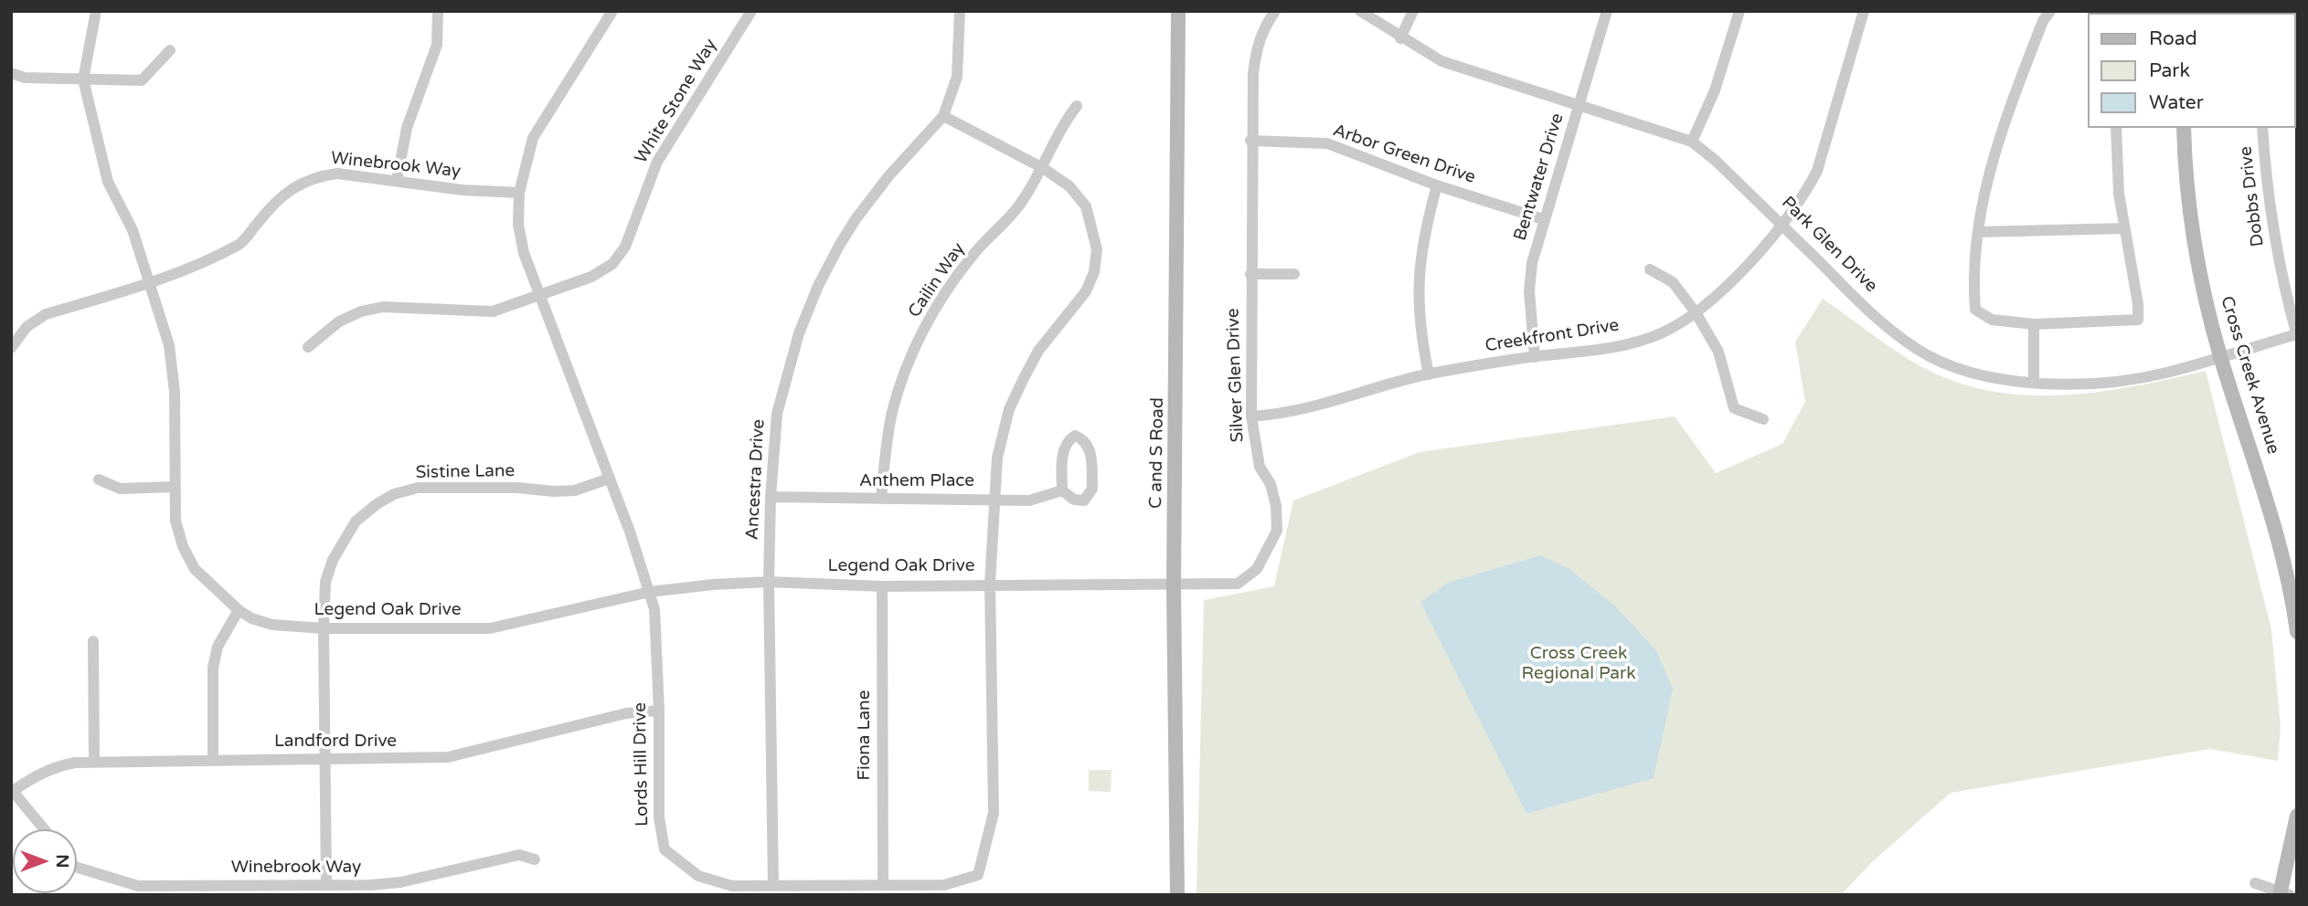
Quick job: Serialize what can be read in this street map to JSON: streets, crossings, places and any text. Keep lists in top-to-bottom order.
{
  "streets": {
    "main road": ["Cross Creek Avenue", "C and S Road"],
    "street": [
      "White Stone Way",
      "Arbor Green Drive",
      "Winebrook Way",
      "Bentwater Drive",
      "Dobbs Drive",
      "Park Glen Drive",
      "Cailin Way",
      "Creekfront Drive",
      "Silver Glen Drive",
      "Sistine Lane",
      "Ancestra Drive",
      "Anthem Place",
      "Legend Oak Drive",
      "Fiona Lane",
      "Landford Drive",
      "Lords Hill Drive"
    ]
  },
  "crossings": [
    ["White Stone Way", "Lords Hill Drive"],
    ["Arbor Green Drive", "Bentwater Drive"],
    ["Arbor Green Drive", "Silver Glen Drive"],
    ["Winebrook Way", "Sistine Lane"],
    ["Winebrook Way", "Legend Oak Drive"],
    ["Bentwater Drive", "Park Glen Drive"],
    ["Bentwater Drive", "Creekfront Drive"],
    ["Dobbs Drive", "Park Glen Drive"],
    ["Park Glen Drive", "Creekfront Drive"],
    ["Park Glen Drive", "Cross Creek Avenue"],
    ["Cailin Way", "Anthem Place"],
    ["Creekfront Drive", "Silver Glen Drive"],
    ["Silver Glen Drive", "C and S Road"],
    ["Silver Glen Drive", "Legend Oak Drive"],
    ["C and S Road", "Legend Oak Drive"],
    ["Sistine Lane", "Legend Oak Drive"],
    ["Sistine Lane", "Landford Drive"],
    ["Sistine Lane", "Lords Hill Drive"],
    ["Ancestra Drive", "Anthem Place"],
    ["Ancestra Drive", "Legend Oak Drive"],
    ["Ancestra Drive", "Lords Hill Drive"],
    ["Legend Oak Drive", "Fiona Lane"],
    ["Legend Oak Drive", "Lords Hill Drive"],
    ["Fiona Lane", "Lords Hill Drive"],
    ["Landford Drive", "Lords Hill Drive"]
  ],
  "parks": ["Cross Creek Regional Park"],
  "legend": ["Road", "Park", "Water"],
  "north": "right"
}
